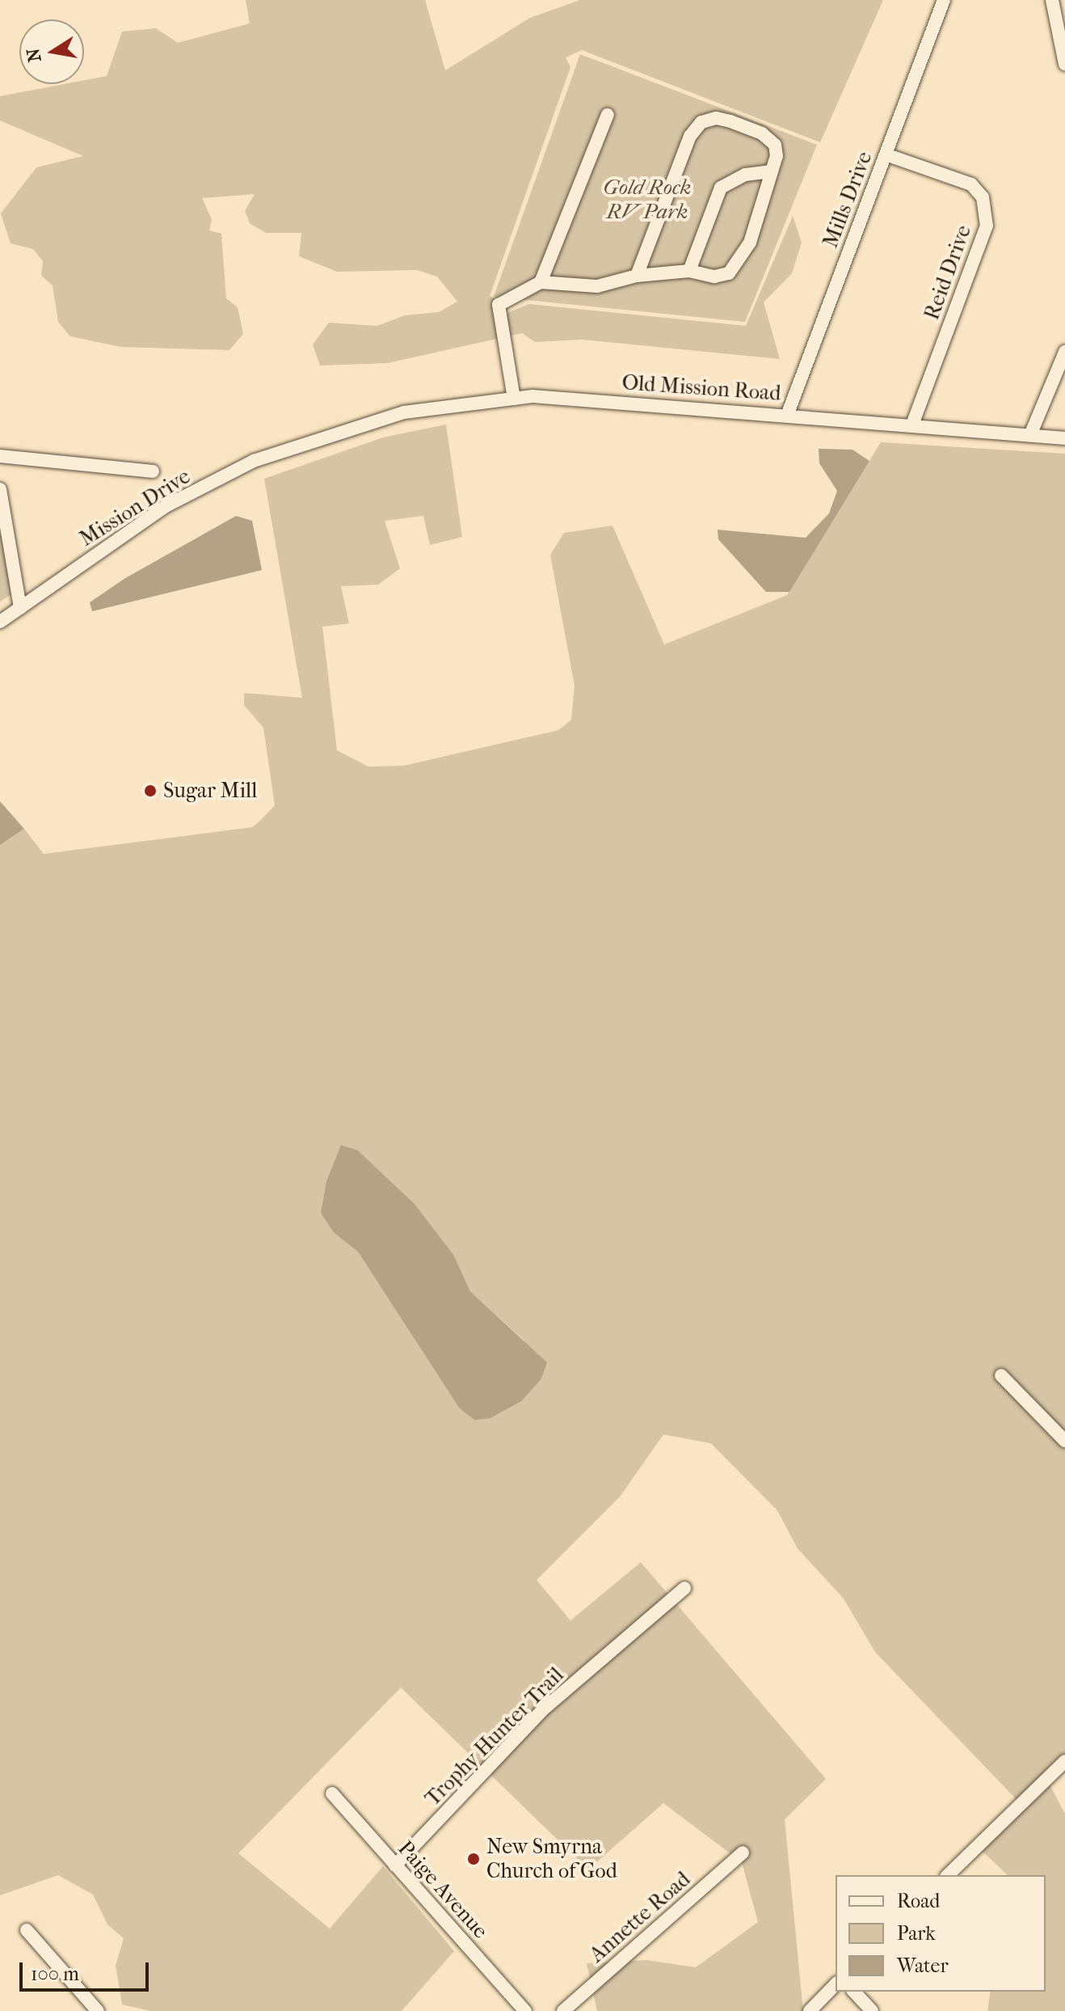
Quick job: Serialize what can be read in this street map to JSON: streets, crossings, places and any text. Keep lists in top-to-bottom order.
{
  "streets": {
    "street": [
      "Mills Drive",
      "Reid Drive",
      "Old Mission Road",
      "Mission Drive",
      "Trophy Hunter Trail",
      "Paige Avenue",
      "Annette Road"
    ]
  },
  "crossings": [
    ["Mills Drive", "Reid Drive"],
    ["Mills Drive", "Old Mission Road"],
    ["Reid Drive", "Old Mission Road"],
    ["Old Mission Road", "Mission Drive"],
    ["Trophy Hunter Trail", "Paige Avenue"]
  ],
  "parks": ["Gold Rock RV Park"],
  "places": ["Sugar Mill", "New Smyrna Church of God"],
  "legend": ["Road", "Park", "Water"],
  "scale_bar": "100 m",
  "north": "left"
}
